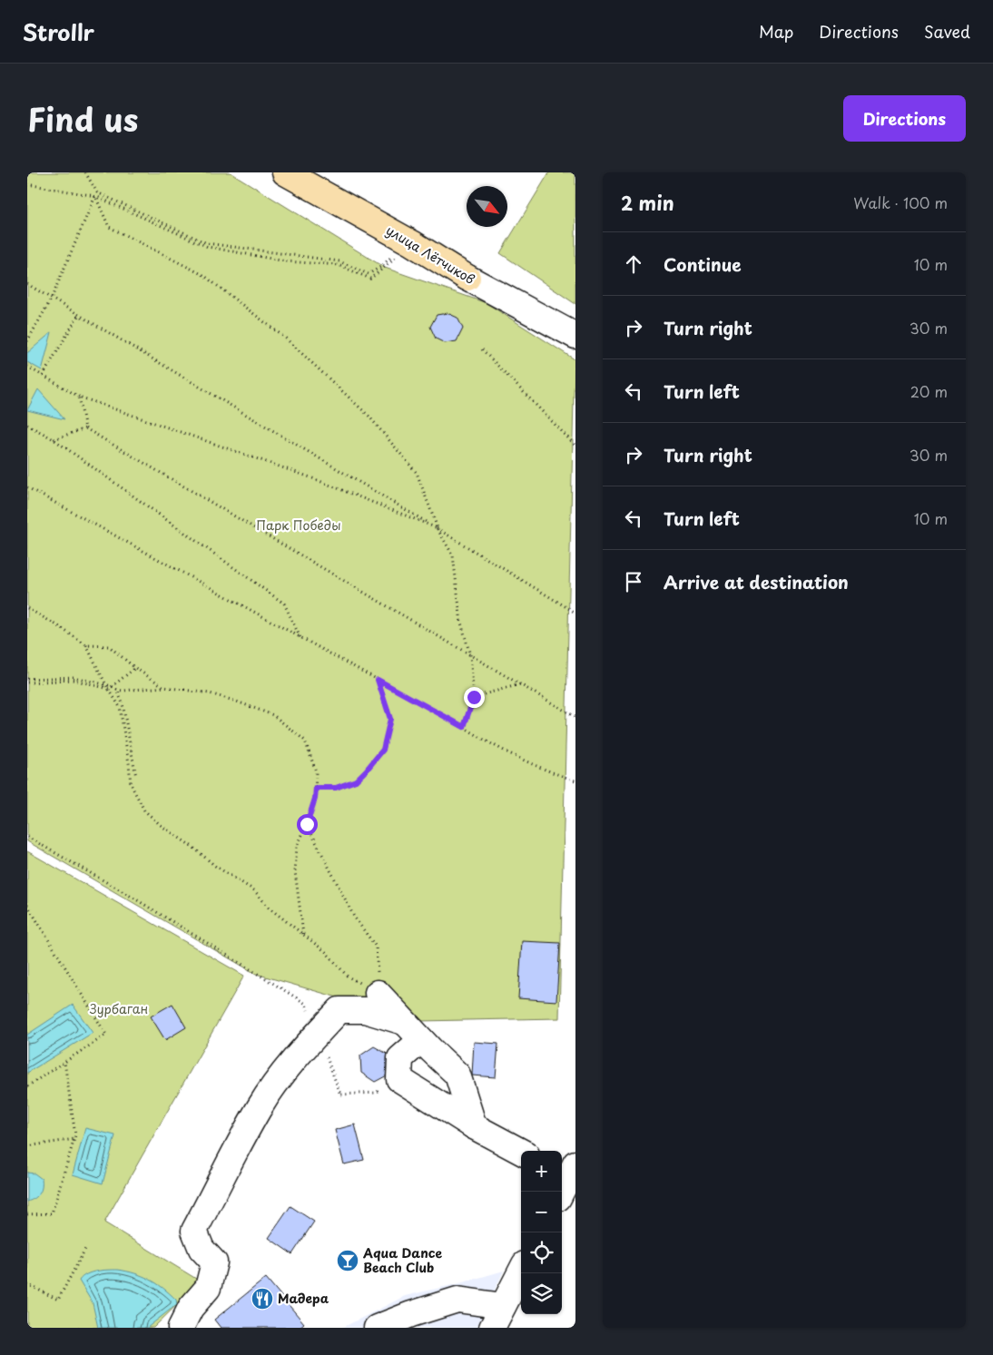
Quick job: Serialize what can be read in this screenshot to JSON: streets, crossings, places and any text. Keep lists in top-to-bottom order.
{
  "streets": {
    "main road": ["улица Лётчиков"]
  },
  "parks": ["Парк Победы", "Зурбаган"],
  "places": {
    "bar": ["Aqua Dance Beach Club"],
    "restaurant": ["Мадера"]
  },
  "north": "bottom right",
  "page": {
    "header": "Strollr",
    "nav": ["Map", "Directions", "Saved"],
    "title": "Find us",
    "buttons": "Directions",
    "heading": ["2 min", "Walk · 100 m"],
    "list": [
      ["Continue", "10 m"],
      ["Turn right", "30 m"],
      ["Turn left", "20 m"],
      ["Turn right", "30 m"],
      ["Turn left", "10 m"],
      "Arrive at destination"
    ],
    "map_buttons": ["+", "−"]
  }
}
